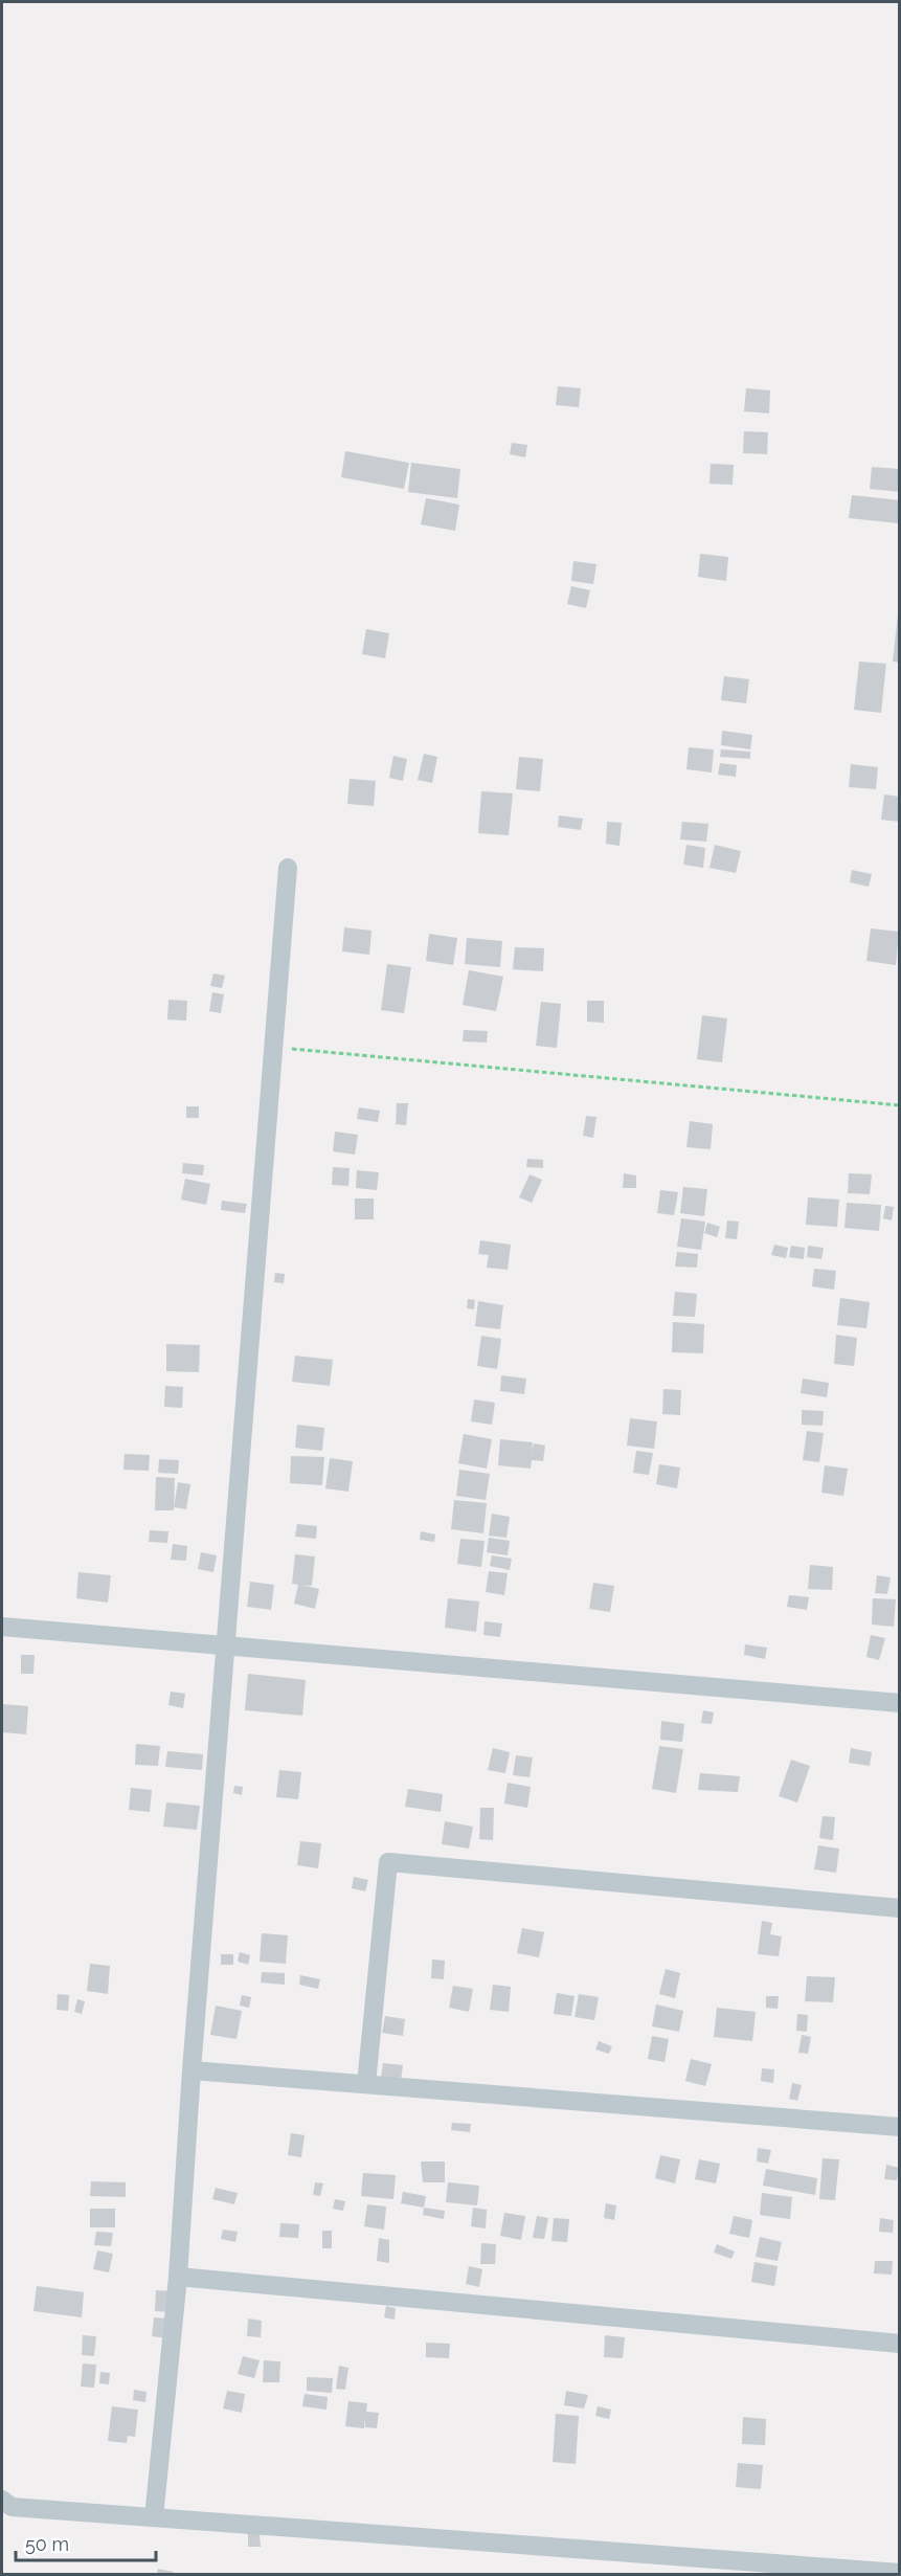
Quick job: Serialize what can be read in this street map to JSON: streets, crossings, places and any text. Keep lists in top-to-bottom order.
{
  "scale_bar": "50 m"
}
